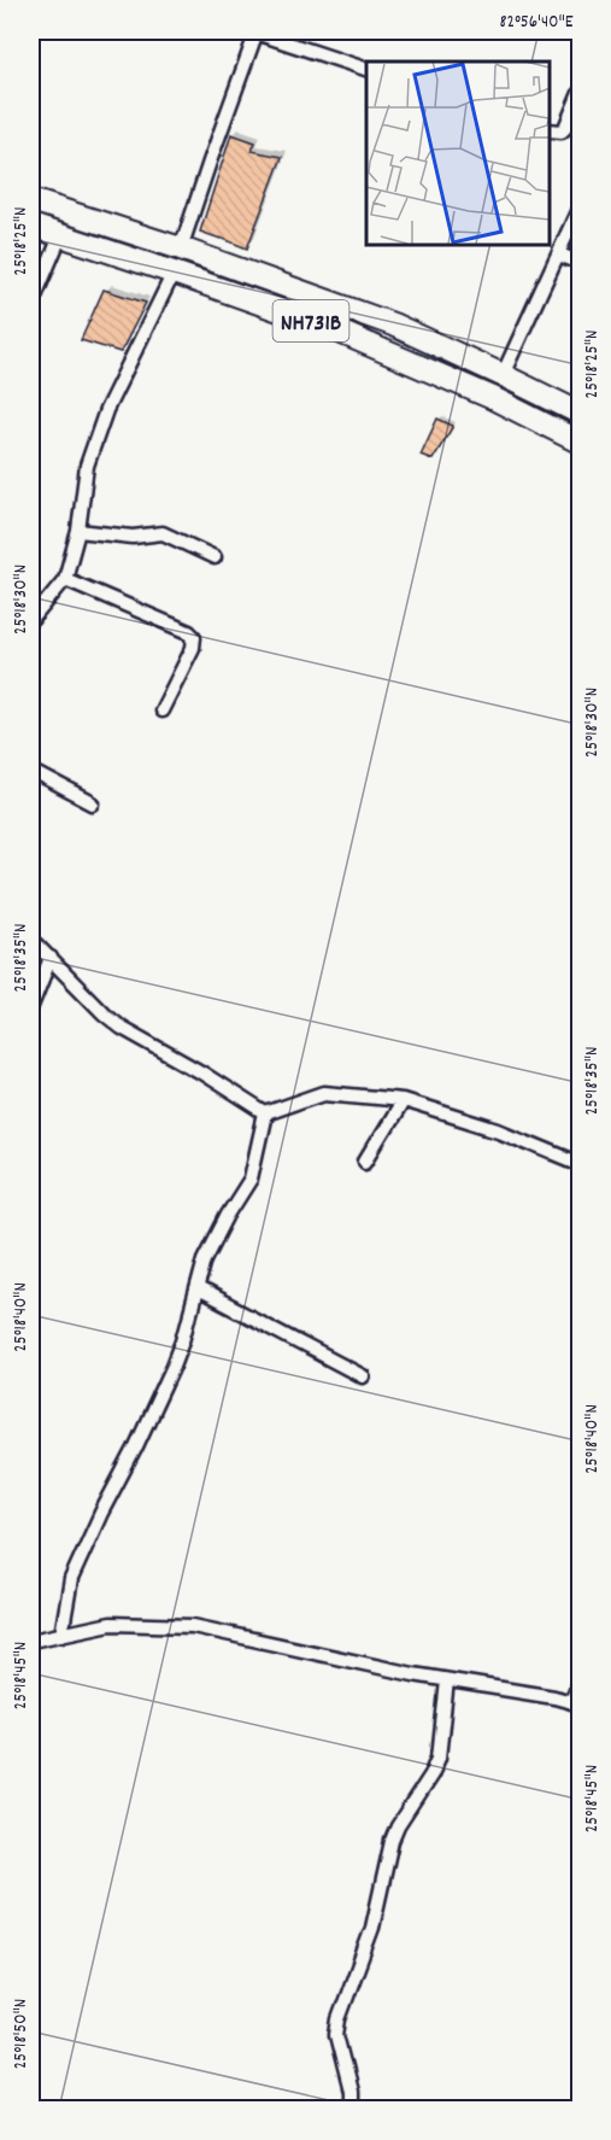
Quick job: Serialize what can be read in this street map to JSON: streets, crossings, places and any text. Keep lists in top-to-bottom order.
{
  "streets": {
    "highway": ["NH731B"]
  },
  "coordinates": [
    "82°56'40\"E",
    "25°18'25\"N",
    "25°18'30\"N",
    "25°18'35\"N",
    "25°18'40\"N",
    "25°18'45\"N",
    "25°18'50\"N"
  ]
}
